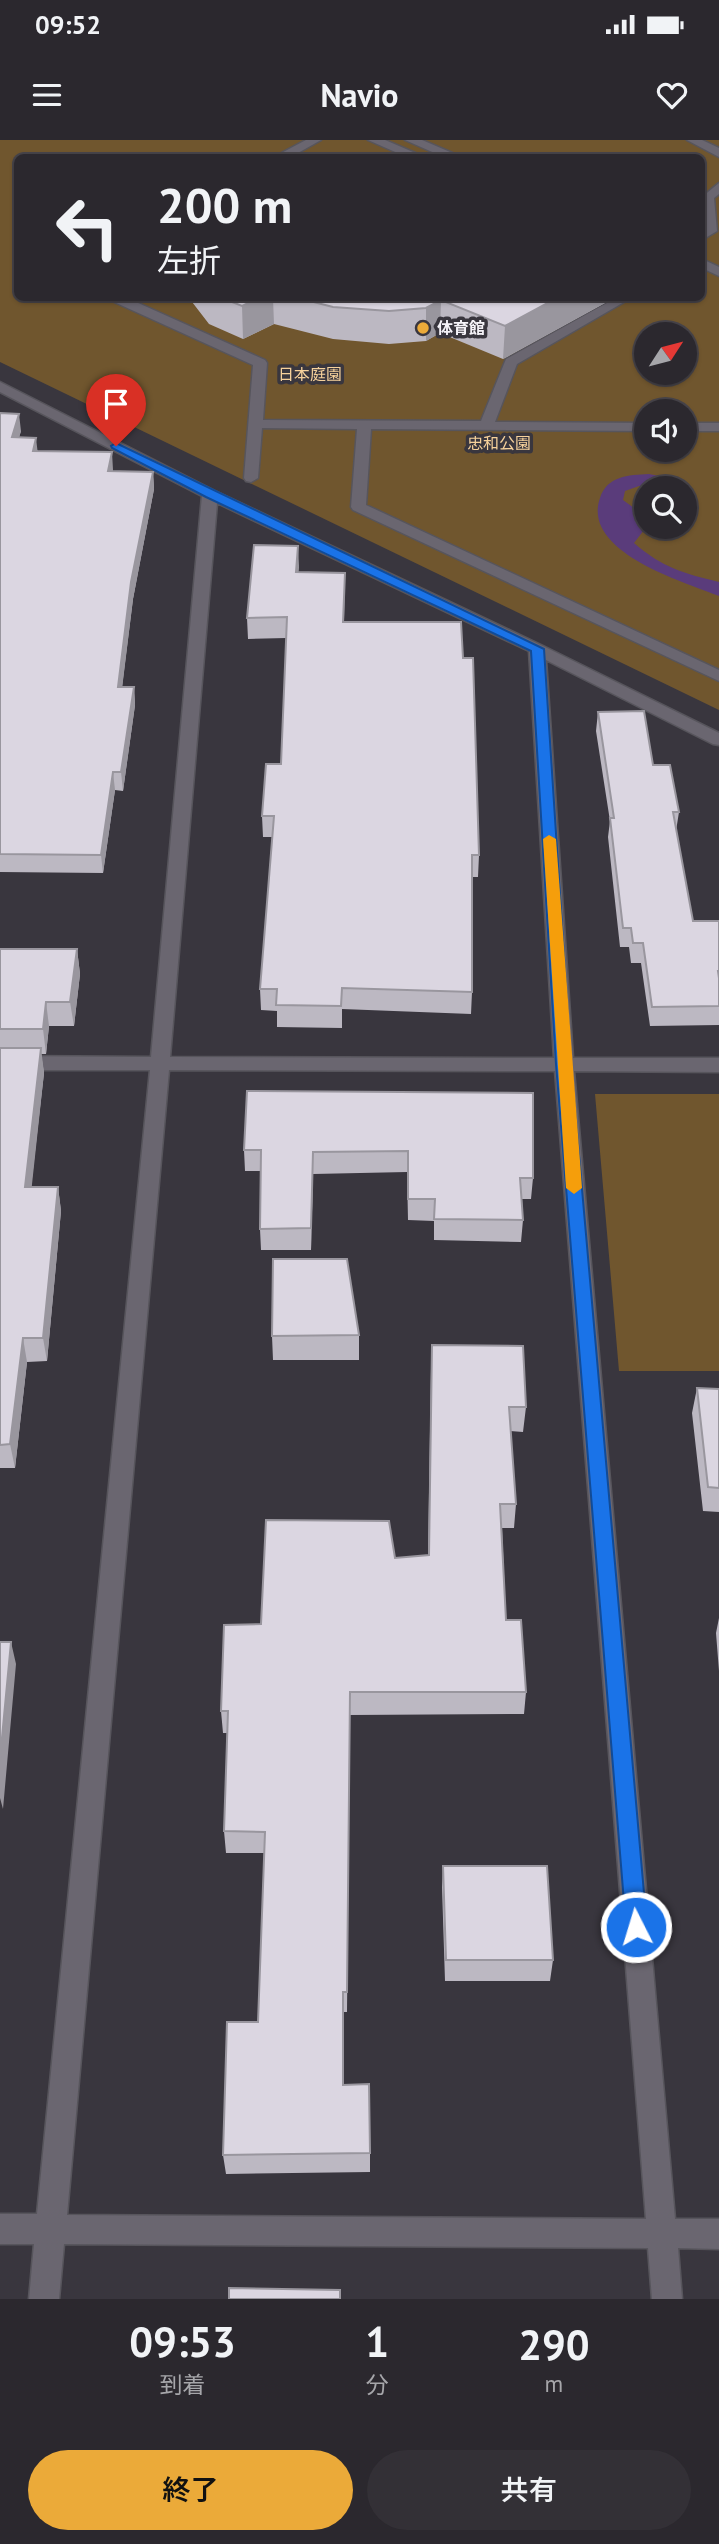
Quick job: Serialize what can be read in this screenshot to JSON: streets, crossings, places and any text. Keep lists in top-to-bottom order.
{
  "parks": ["日本庭園", "忠和公園"],
  "places": ["体育館"],
  "north": "top right",
  "page": {
    "status": "09:52",
    "header": "Navio",
    "turn": ["200 m", "左折"],
    "eta": [
      "09:53",
      "到着",
      "1",
      "分",
      "290",
      "m"
    ],
    "buttons": ["終了", "共有"]
  }
}
